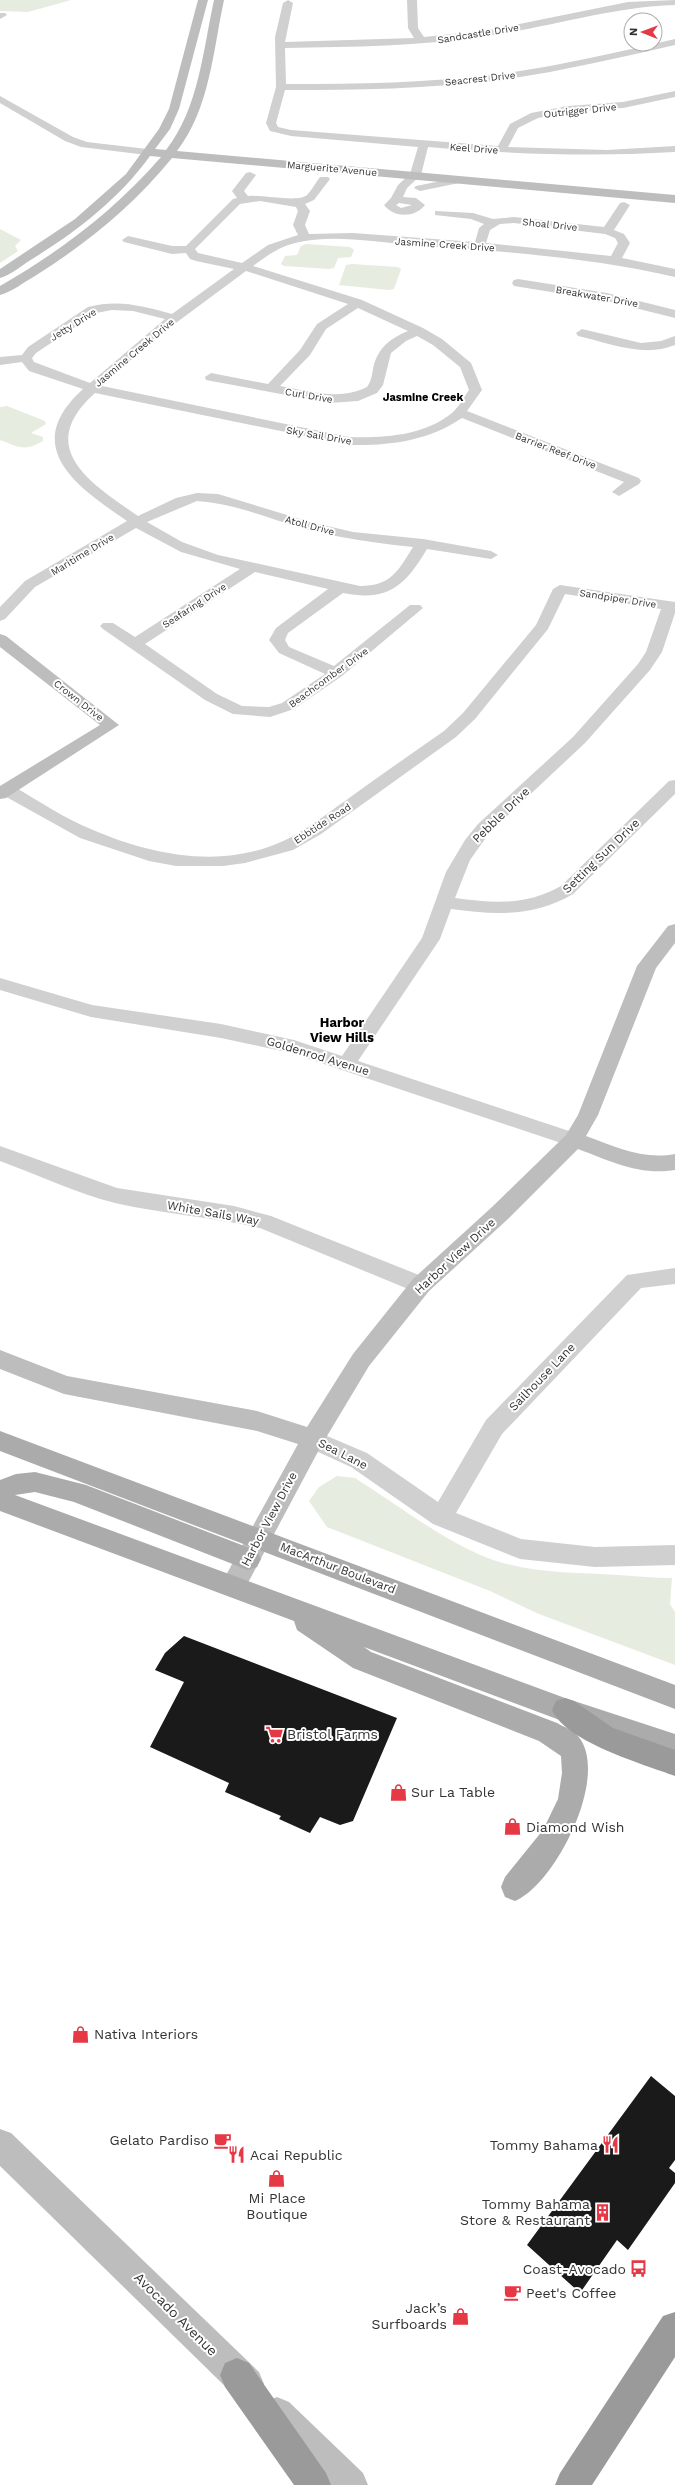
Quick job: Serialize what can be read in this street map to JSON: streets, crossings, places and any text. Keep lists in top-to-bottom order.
{
  "streets": {
    "main road": ["MacArthur Boulevard"],
    "street": [
      "Sandcastle Drive",
      "Seacrest Drive",
      "Outrigger Drive",
      "Keel Drive",
      "Marguerite Avenue",
      "Shoal Drive",
      "Jasmine Creek Drive",
      "Breakwater Drive",
      "Jetty Drive",
      "Curl Drive",
      "Sky Sail Drive",
      "Barrier Reef Drive",
      "Atoll Drive",
      "Maritime Drive",
      "Sandpiper Drive",
      "Seafaring Drive",
      "Beachcomber Drive",
      "Crown Drive",
      "Pebble Drive",
      "Ebbtide Road",
      "Setting Sun Drive",
      "Goldenrod Avenue",
      "White Sails Way",
      "Harbor View Drive",
      "Sailhouse Lane",
      "Sea Lane",
      "Avocado Avenue"
    ]
  },
  "crossings": [
    ["Seacrest Drive", "Keel Drive"],
    ["Outrigger Drive", "Keel Drive"],
    ["Shoal Drive", "Jasmine Creek Drive"],
    ["Jasmine Creek Drive", "Jetty Drive"],
    ["Jasmine Creek Drive", "Sky Sail Drive"],
    ["Jasmine Creek Drive", "Atoll Drive"],
    ["Jasmine Creek Drive", "Maritime Drive"],
    ["Jasmine Creek Drive", "Seafaring Drive"],
    ["Curl Drive", "Sky Sail Drive"],
    ["Sky Sail Drive", "Barrier Reef Drive"],
    ["Atoll Drive", "Maritime Drive"],
    ["Sandpiper Drive", "Pebble Drive"],
    ["Sandpiper Drive", "Ebbtide Road"],
    ["Seafaring Drive", "Beachcomber Drive"],
    ["Crown Drive", "Ebbtide Road"],
    ["Pebble Drive", "Setting Sun Drive"],
    ["Pebble Drive", "Goldenrod Avenue"],
    ["Goldenrod Avenue", "Harbor View Drive"],
    ["White Sails Way", "Harbor View Drive"],
    ["Harbor View Drive", "Sea Lane"],
    ["Harbor View Drive", "MacArthur Boulevard"],
    ["Sailhouse Lane", "Sea Lane"]
  ],
  "districts": ["Jasmine Creek", "Harbor View Hills"],
  "places": {
    "supermarket": ["Bristol Farms"],
    "shop": [
      "Sur La Table",
      "Diamond Wish",
      "Nativa Interiors",
      "Mi Place Boutique",
      "Jack’s Surfboards"
    ],
    "cafe": ["Gelato Pardiso", "Peet's Coffee"],
    "restaurant": ["Tommy Bahama", "Acai Republic"],
    "building": ["Tommy Bahama Store & Restaurant"],
    "bus stop": ["Coast-Avocado"]
  },
  "north": "left"
}
